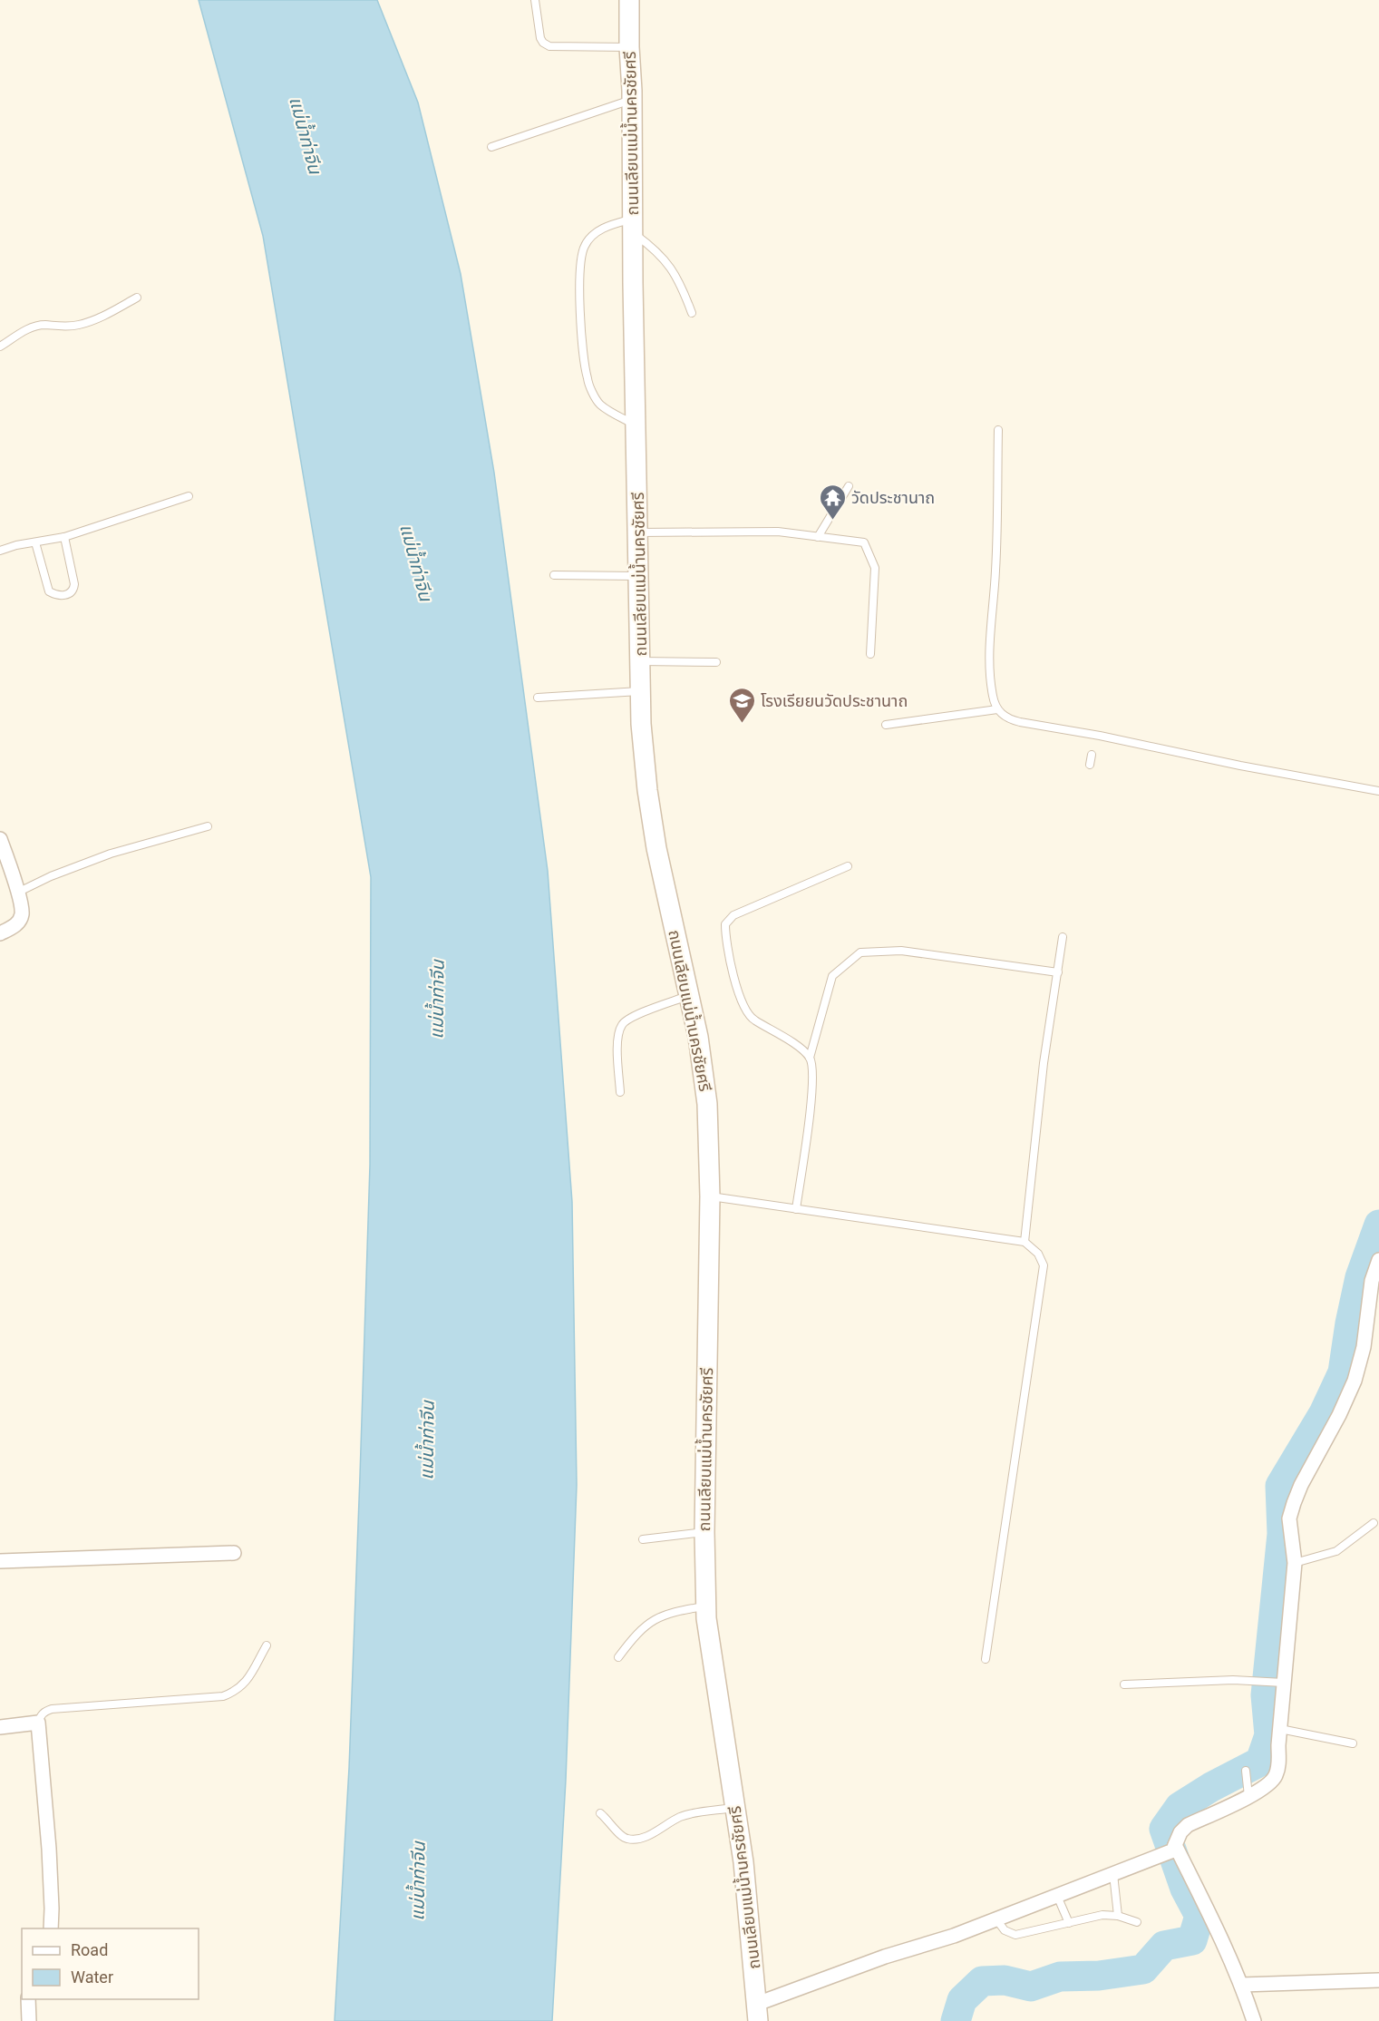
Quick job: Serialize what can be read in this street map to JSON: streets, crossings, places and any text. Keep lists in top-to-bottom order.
{
  "streets": {
    "main road": ["ถนนเลียบแม่น้ำนครชัยศรี"]
  },
  "water": ["แม่น้ำท่าจีน"],
  "places": {
    "temple": ["วัดประชานาถ"],
    "school or university": ["โรงเรียยนวัดประชานาถ"]
  },
  "legend": ["Road", "Water"]
}
